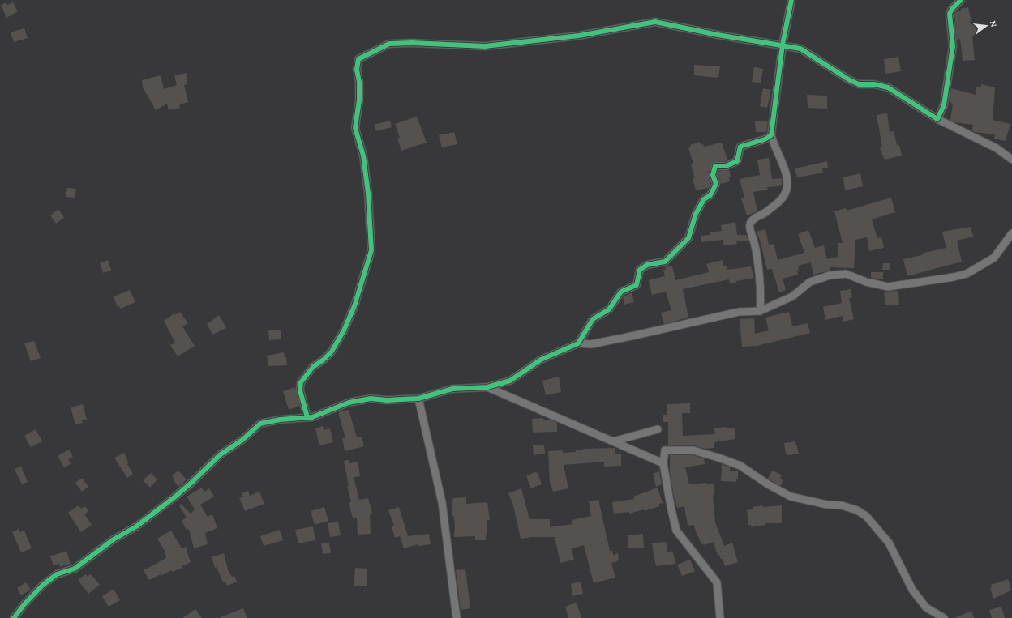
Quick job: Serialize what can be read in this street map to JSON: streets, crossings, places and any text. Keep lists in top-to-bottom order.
{
  "north": "right"
}
